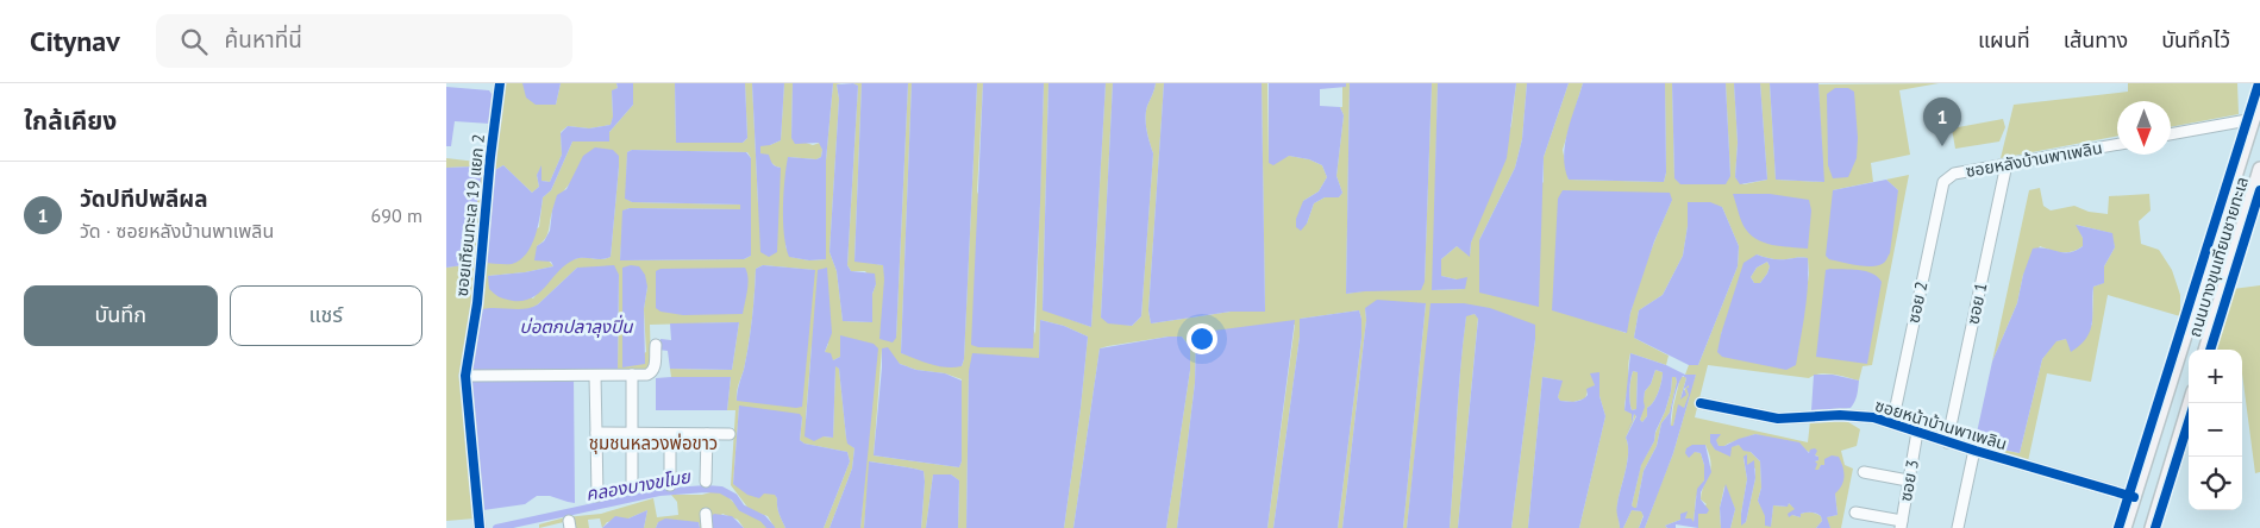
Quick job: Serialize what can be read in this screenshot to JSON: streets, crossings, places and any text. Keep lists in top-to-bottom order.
{
  "streets": {
    "main road": ["ถนนบางขุนเทียนชายทะเล"],
    "street": [
      "ซอยหลังบ้านพาเพลิน",
      "ซอยเทียนทะเล 19 แยก 2",
      "ซอย 2",
      "ซอย 1",
      "ซอยหน้าบ้านพาเพลิน",
      "ซอย 3"
    ]
  },
  "crossings": [
    ["ซอยหลังบ้านพาเพลิน", "ซอย 2"],
    ["ซอยหลังบ้านพาเพลิน", "ซอย 1"],
    ["ถนนบางขุนเทียนชายทะเล", "ซอยหน้าบ้านพาเพลิน"],
    ["ซอย 2", "ซอยหน้าบ้านพาเพลิน"],
    ["ซอย 1", "ซอยหน้าบ้านพาเพลิน"],
    ["ซอยหน้าบ้านพาเพลิน", "ซอย 3"]
  ],
  "districts": ["ชุมชนหลวงพ่อขาว"],
  "water": ["บ่อตกปลาลุงปิ่น", "คลองบางขโมย"],
  "north": "bottom",
  "page": {
    "header": "Citynav",
    "search": "ค้นหาที่นี่",
    "nav": ["แผนที่", "เส้นทาง", "บันทึกไว้"],
    "heading": "ใกล้เคียง",
    "pins": "1",
    "list": [
      {
        "mark": "1",
        "name": "วัดปทีปพลีผล",
        "note": "วัด · ซอยหลังบ้านพาเพลิน",
        "value": "690 m"
      }
    ],
    "buttons": ["บันทึก", "แชร์"],
    "map_buttons": ["+", "−"]
  }
}
